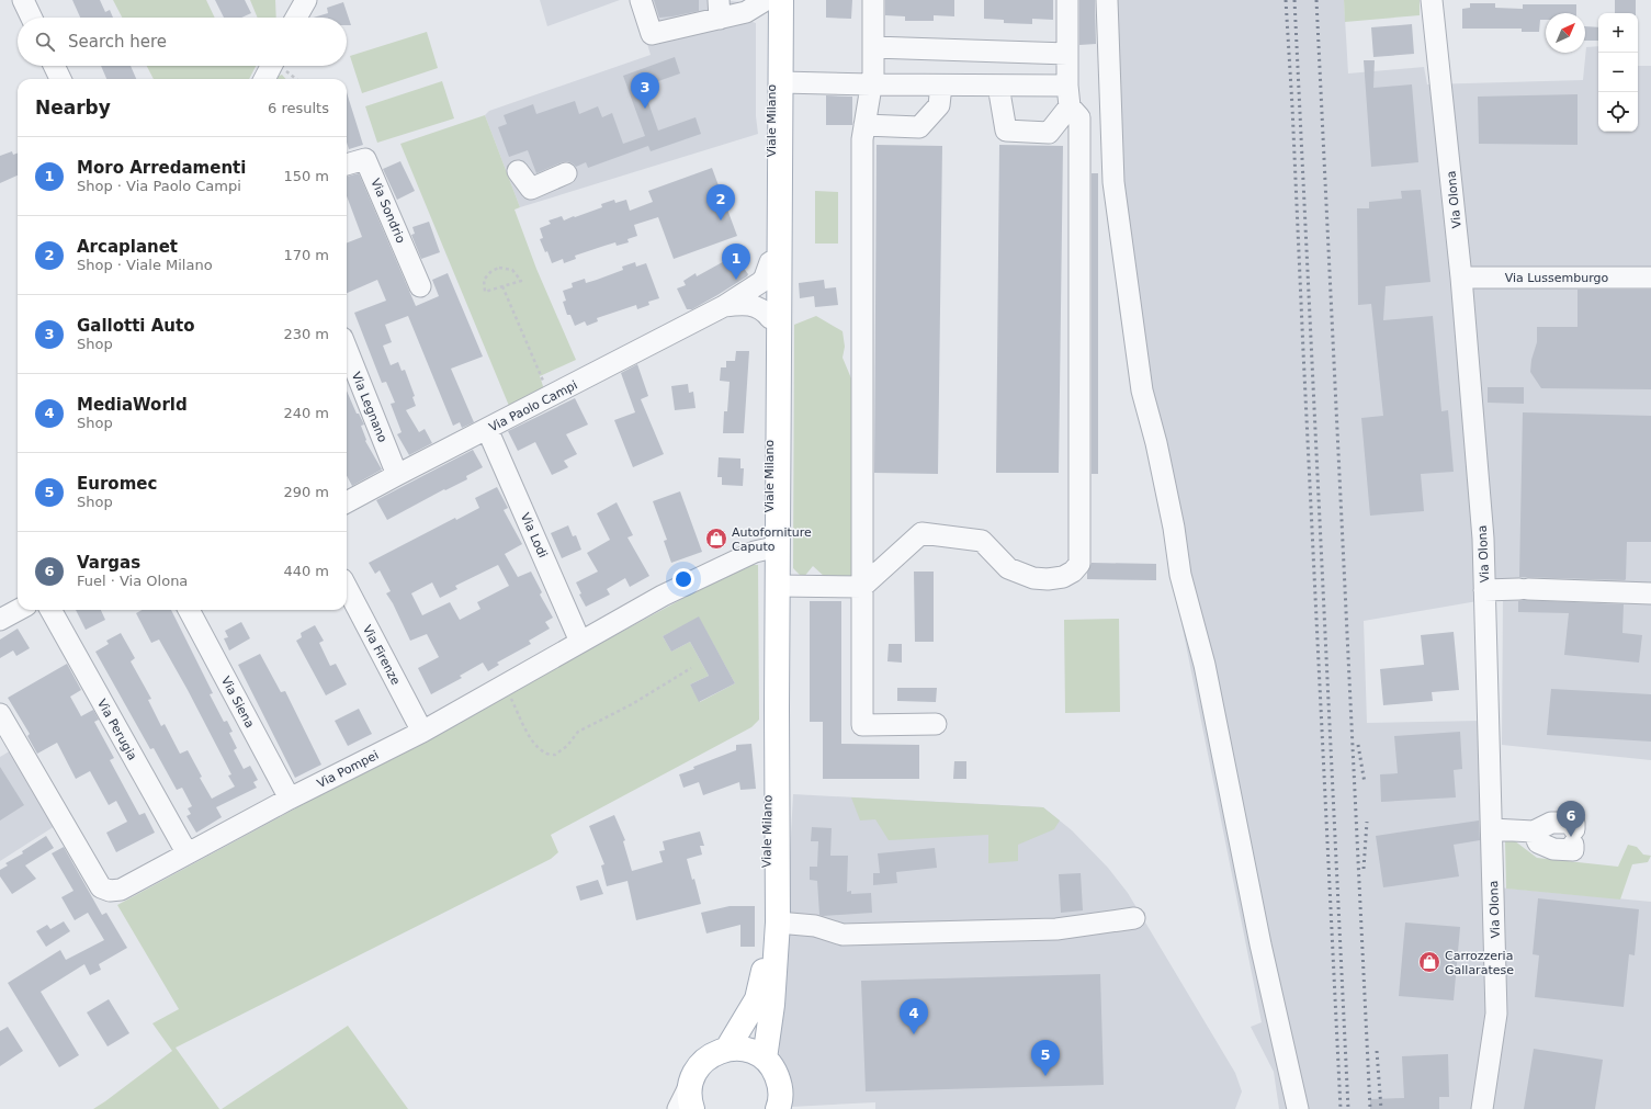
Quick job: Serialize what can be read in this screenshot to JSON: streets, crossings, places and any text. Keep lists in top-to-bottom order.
{
  "streets": {
    "main road": ["Viale Milano"],
    "street": [
      "Via Olona",
      "Via Sondrio",
      "Via Lussemburgo",
      "Via Paolo Campi",
      "Via Legnano",
      "Via Lodi",
      "Via Firenze",
      "Via Siena",
      "Via Perugia",
      "Via Pompei"
    ]
  },
  "crossings": [
    ["Viale Milano", "Via Paolo Campi"],
    ["Viale Milano", "Via Pompei"],
    ["Via Olona", "Via Lussemburgo"],
    ["Via Paolo Campi", "Via Legnano"],
    ["Via Paolo Campi", "Via Lodi"],
    ["Via Lodi", "Via Pompei"],
    ["Via Firenze", "Via Pompei"],
    ["Via Siena", "Via Pompei"],
    ["Via Perugia", "Via Pompei"]
  ],
  "places": {
    "shop": ["Autoforniture Caputo", "Carrozzeria Gallaratese"]
  },
  "north": "top right",
  "page": {
    "map_buttons": ["+", "−"],
    "search": "Search here",
    "pins": [
      "3",
      "2",
      "1",
      "6",
      "4",
      "5"
    ],
    "heading": ["Nearby", "6 results"],
    "list": [
      {
        "mark": "1",
        "name": "Moro Arredamenti",
        "note": "Shop · Via Paolo Campi",
        "value": "150 m"
      },
      {
        "mark": "2",
        "name": "Arcaplanet",
        "note": "Shop · Viale Milano",
        "value": "170 m"
      },
      {
        "mark": "3",
        "name": "Gallotti Auto",
        "note": "Shop",
        "value": "230 m"
      },
      {
        "mark": "4",
        "name": "MediaWorld",
        "note": "Shop",
        "value": "240 m"
      },
      {
        "mark": "5",
        "name": "Euromec",
        "note": "Shop",
        "value": "290 m"
      },
      {
        "mark": "6",
        "name": "Vargas",
        "note": "Fuel · Via Olona",
        "value": "440 m"
      }
    ]
  }
}
